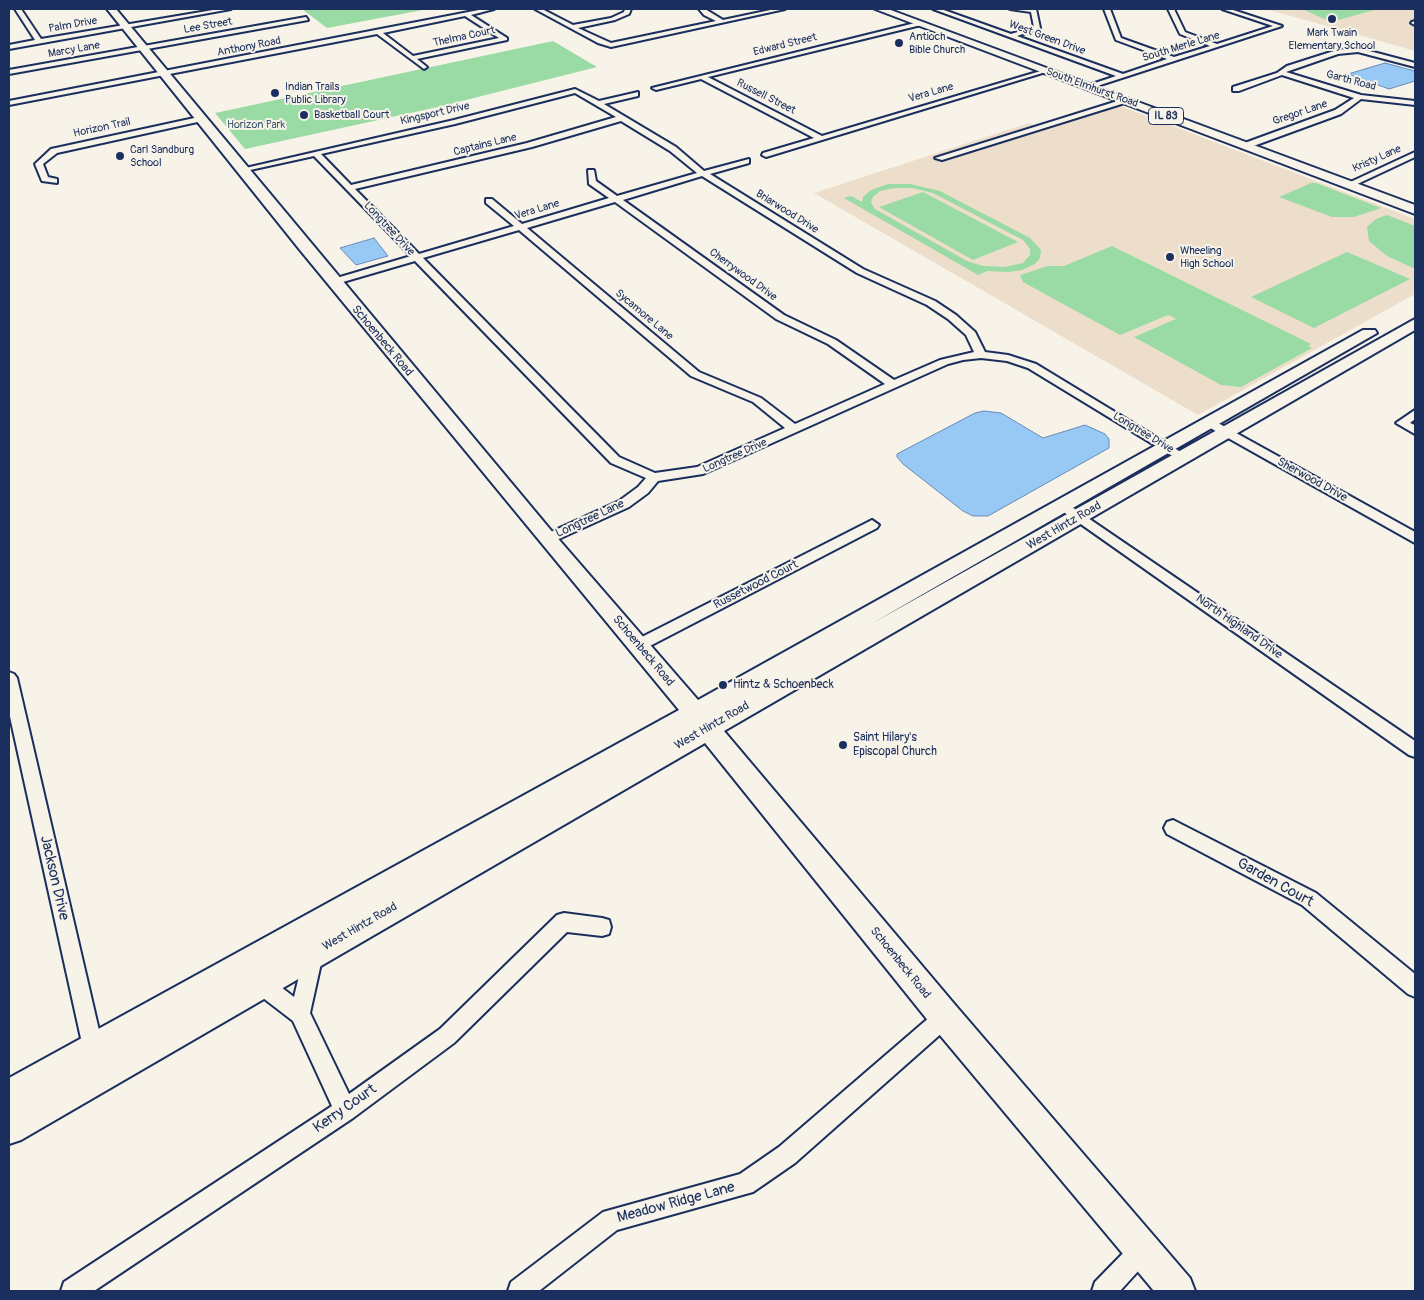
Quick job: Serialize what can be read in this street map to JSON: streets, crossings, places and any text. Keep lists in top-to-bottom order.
{
  "streets": {
    "main road": [
      "South Elmhurst Road",
      "IL 83",
      "Schoenbeck Road",
      "West Hintz Road"
    ],
    "street": [
      "Palm Drive",
      "Lee Street",
      "Thelma Court",
      "West Green Drive",
      "Edward Street",
      "Anthony Road",
      "South Merle Lane",
      "Marcy Lane",
      "Garth Road",
      "Vera Lane",
      "Russell Street",
      "Gregor Lane",
      "Kingsport Drive",
      "Horizon Trail",
      "Captains Lane",
      "Kristy Lane",
      "Briarwood Drive",
      "Longtree Drive",
      "Cherrywood Drive",
      "Sycamore Lane",
      "Sherwood Drive",
      "Longtree Lane",
      "Russetwood Court",
      "North Highland Drive",
      "Jackson Drive",
      "Garden Court",
      "Kerry Court",
      "Meadow Ridge Lane"
    ]
  },
  "crossings": [
    ["Palm Drive", "Schoenbeck Road"],
    ["Lee Street", "Marcy Lane"],
    ["Lee Street", "Schoenbeck Road"],
    ["Thelma Court", "Anthony Road"],
    ["West Green Drive", "South Merle Lane"],
    ["Edward Street", "South Elmhurst Road"],
    ["Edward Street", "Russell Street"],
    ["Anthony Road", "Schoenbeck Road"],
    ["South Merle Lane", "South Elmhurst Road"],
    ["Marcy Lane", "Schoenbeck Road"],
    ["Garth Road", "Gregor Lane"],
    ["South Elmhurst Road", "Vera Lane"],
    ["South Elmhurst Road", "Gregor Lane"],
    ["South Elmhurst Road", "Kristy Lane"],
    ["Vera Lane", "Russell Street"],
    ["Vera Lane", "Briarwood Drive"],
    ["Vera Lane", "Longtree Drive"],
    ["Vera Lane", "Cherrywood Drive"],
    ["Vera Lane", "Sycamore Lane"],
    ["Vera Lane", "Schoenbeck Road"],
    ["Kingsport Drive", "Briarwood Drive"],
    ["Kingsport Drive", "Longtree Drive"],
    ["Kingsport Drive", "Schoenbeck Road"],
    ["Horizon Trail", "Schoenbeck Road"],
    ["Captains Lane", "Briarwood Drive"],
    ["Captains Lane", "Longtree Drive"],
    ["Briarwood Drive", "Longtree Drive"],
    ["Longtree Drive", "Cherrywood Drive"],
    ["Longtree Drive", "Sycamore Lane"],
    ["Longtree Drive", "Longtree Lane"],
    ["Longtree Drive", "West Hintz Road"],
    ["Schoenbeck Road", "Longtree Lane"],
    ["Schoenbeck Road", "West Hintz Road"],
    ["Schoenbeck Road", "Russetwood Court"],
    ["Schoenbeck Road", "Meadow Ridge Lane"],
    ["Sherwood Drive", "West Hintz Road"],
    ["West Hintz Road", "North Highland Drive"],
    ["West Hintz Road", "Jackson Drive"]
  ],
  "parks": ["Horizon Park"],
  "places": [
    "Mark Twain Elementary School",
    "Antioch Bible Church",
    "Indian Trails Public Library",
    "Basketball Court",
    "Carl Sandburg School",
    "Wheeling High School",
    "Hintz & Schoenbeck",
    "Saint Hilary's Episcopal Church"
  ]
}
